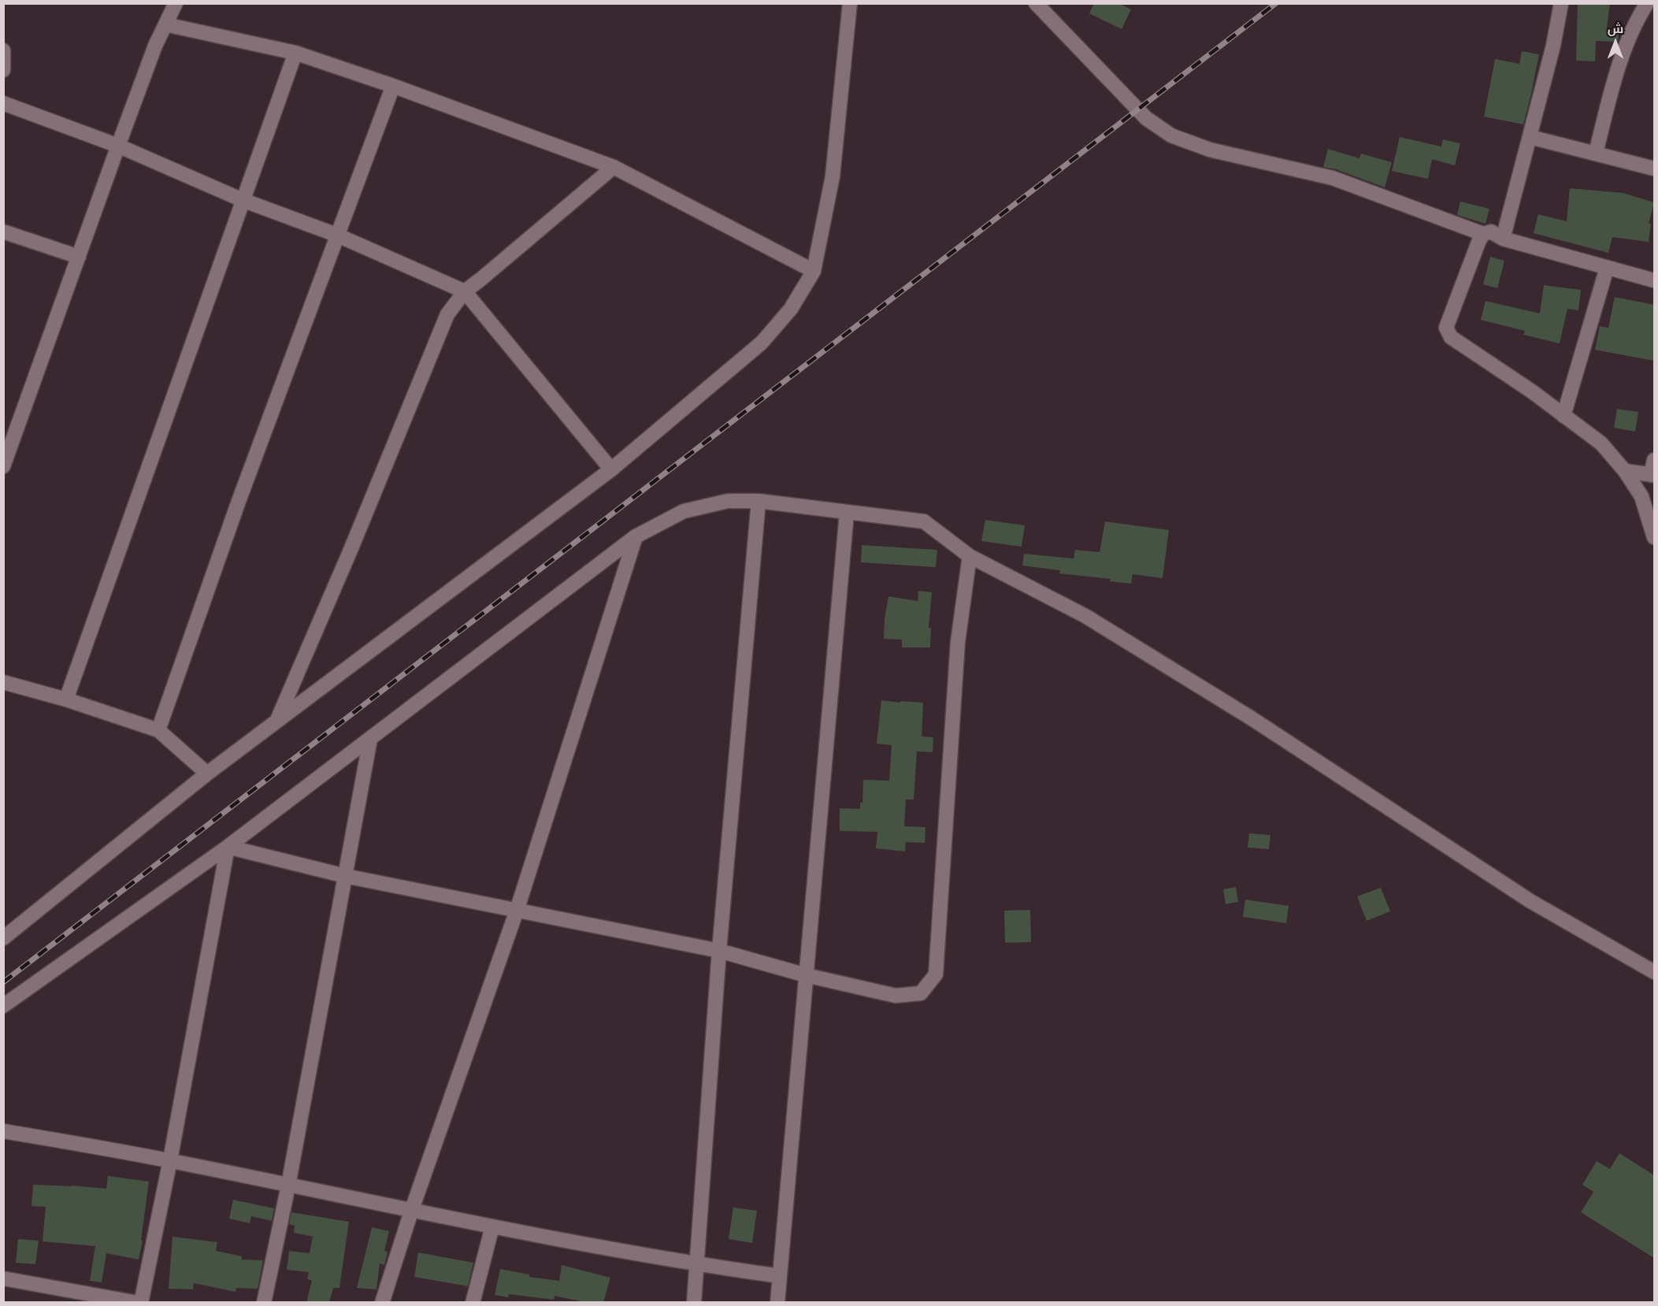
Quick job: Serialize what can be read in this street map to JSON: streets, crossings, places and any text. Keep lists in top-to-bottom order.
{
  "north": "top"
}
